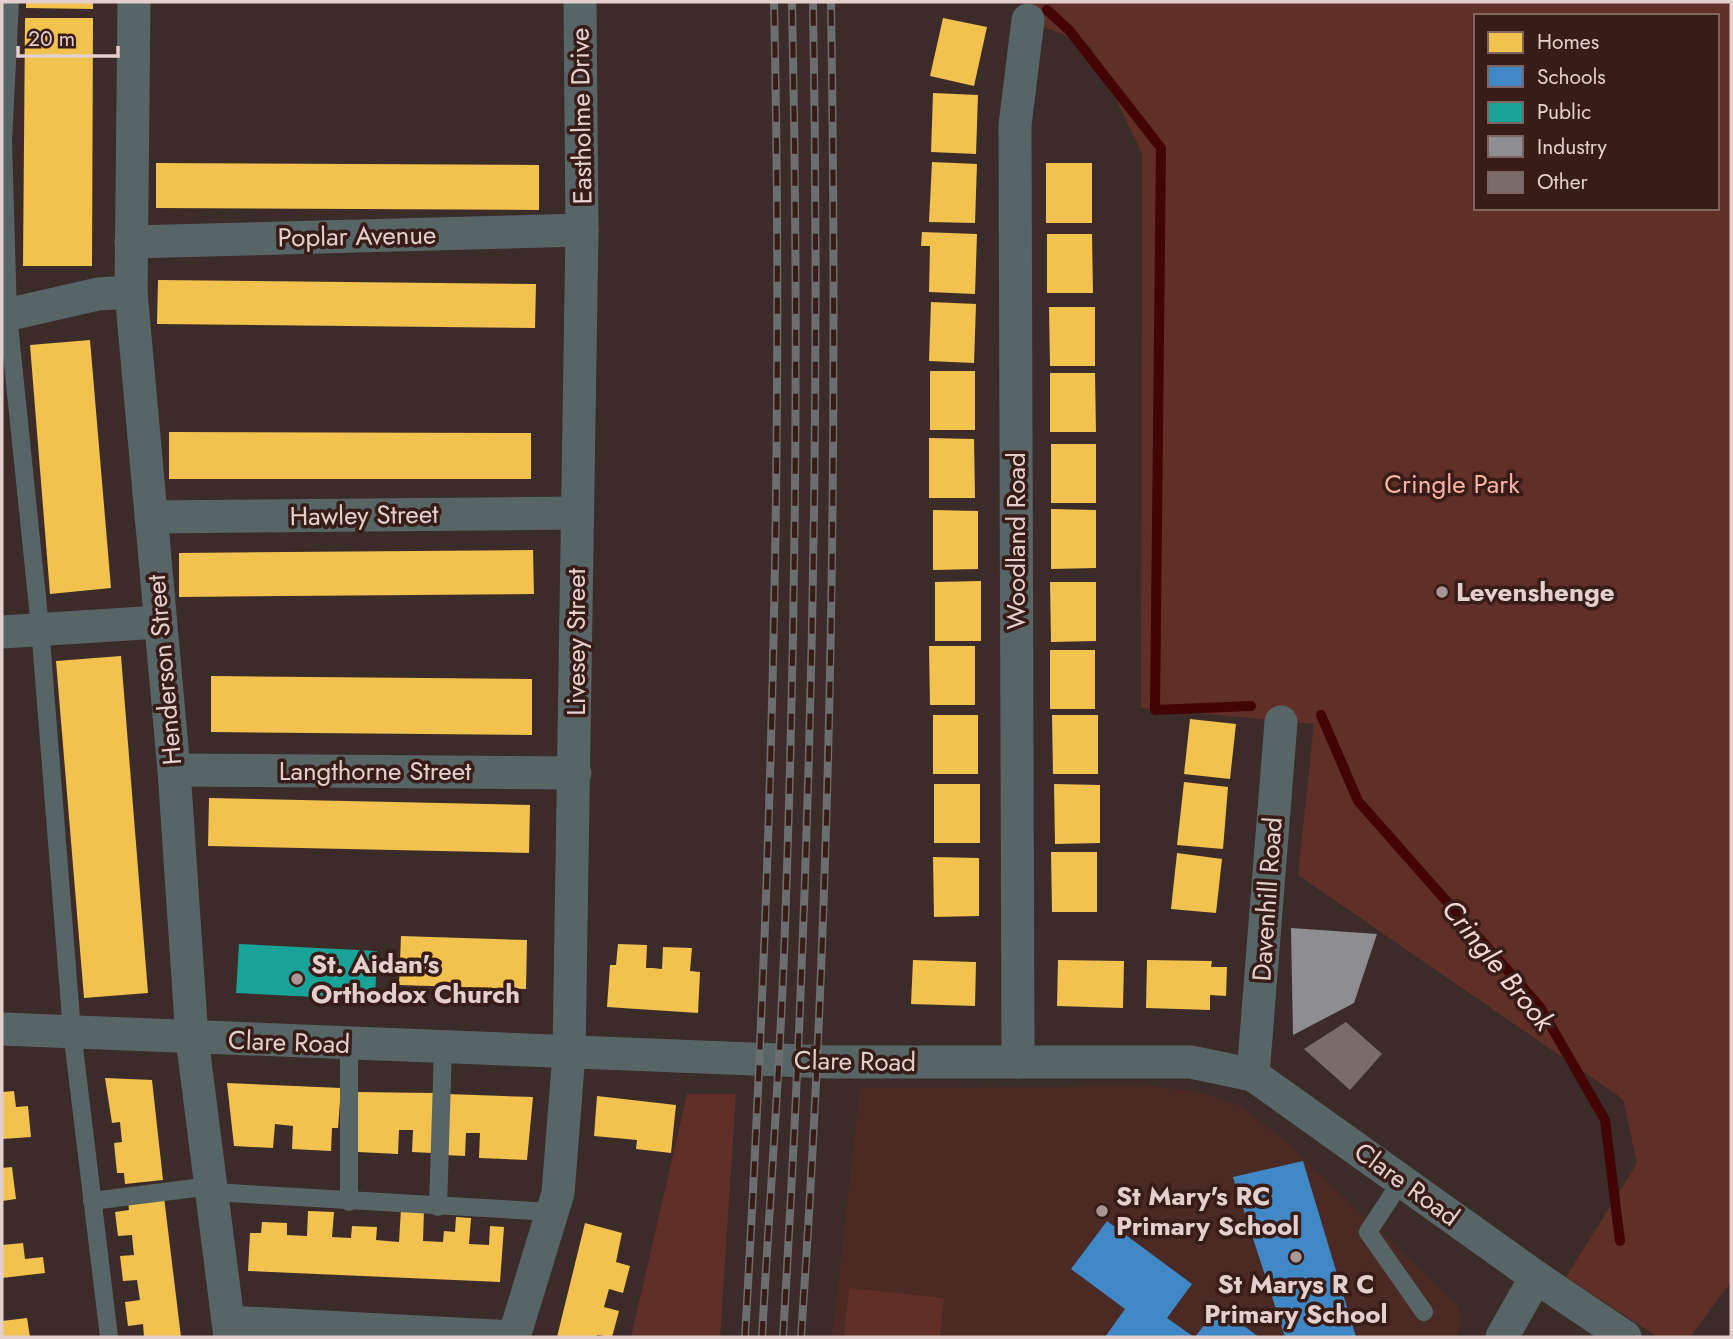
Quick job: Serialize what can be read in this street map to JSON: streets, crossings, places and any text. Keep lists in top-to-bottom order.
{
  "streets": {
    "street": [
      "Eastholme Drive",
      "Poplar Avenue",
      "Hawley Street",
      "Woodland Road",
      "Livesey Street",
      "Henderson Street",
      "Langthorne Street",
      "Davenhill Road",
      "Clare Road"
    ]
  },
  "crossings": [
    ["Eastholme Drive", "Poplar Avenue"],
    ["Eastholme Drive", "Livesey Street"],
    ["Poplar Avenue", "Livesey Street"],
    ["Poplar Avenue", "Henderson Street"],
    ["Hawley Street", "Livesey Street"],
    ["Hawley Street", "Henderson Street"],
    ["Woodland Road", "Clare Road"],
    ["Livesey Street", "Langthorne Street"],
    ["Livesey Street", "Clare Road"],
    ["Henderson Street", "Langthorne Street"],
    ["Henderson Street", "Clare Road"],
    ["Davenhill Road", "Clare Road"]
  ],
  "water": ["Cringle Brook"],
  "parks": ["Cringle Park"],
  "places": [
    "Levenshenge",
    "St. Aidan's Orthodox Church",
    "St Mary's RC Primary School",
    "St Marys R C Primary School"
  ],
  "legend": [
    "Homes",
    "Schools",
    "Public",
    "Industry",
    "Other"
  ],
  "scale_bar": "20 m"
}
